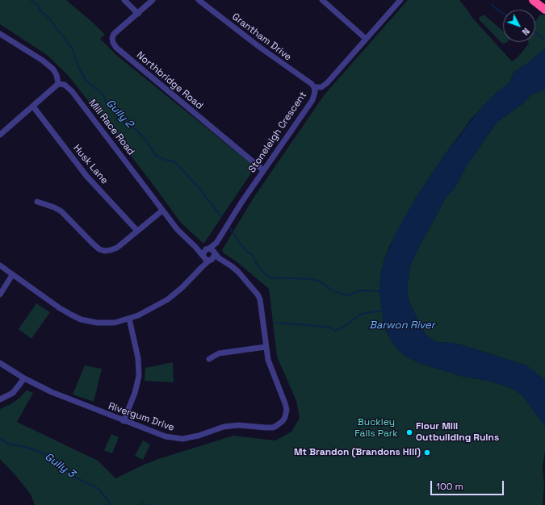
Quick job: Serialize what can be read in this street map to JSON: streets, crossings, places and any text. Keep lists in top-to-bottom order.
{
  "streets": {
    "street": [
      "Grantham Drive",
      "Northbridge Road",
      "Mill Race Road",
      "Stoneleigh Crescent",
      "Husk Lane",
      "Rivergum Drive"
    ]
  },
  "crossings": [
    ["Grantham Drive", "Stoneleigh Crescent"],
    ["Northbridge Road", "Stoneleigh Crescent"],
    ["Mill Race Road", "Stoneleigh Crescent"],
    ["Mill Race Road", "Rivergum Drive"],
    ["Stoneleigh Crescent", "Rivergum Drive"]
  ],
  "water": ["Gully 2", "Barwon River", "Gully 3"],
  "parks": ["Buckley Falls Park"],
  "places": ["Flour Mill Outbuilding Ruins", "Mt Brandon (Brandons Hill)"],
  "scale_bar": "100 m",
  "north": "bottom right"
}
